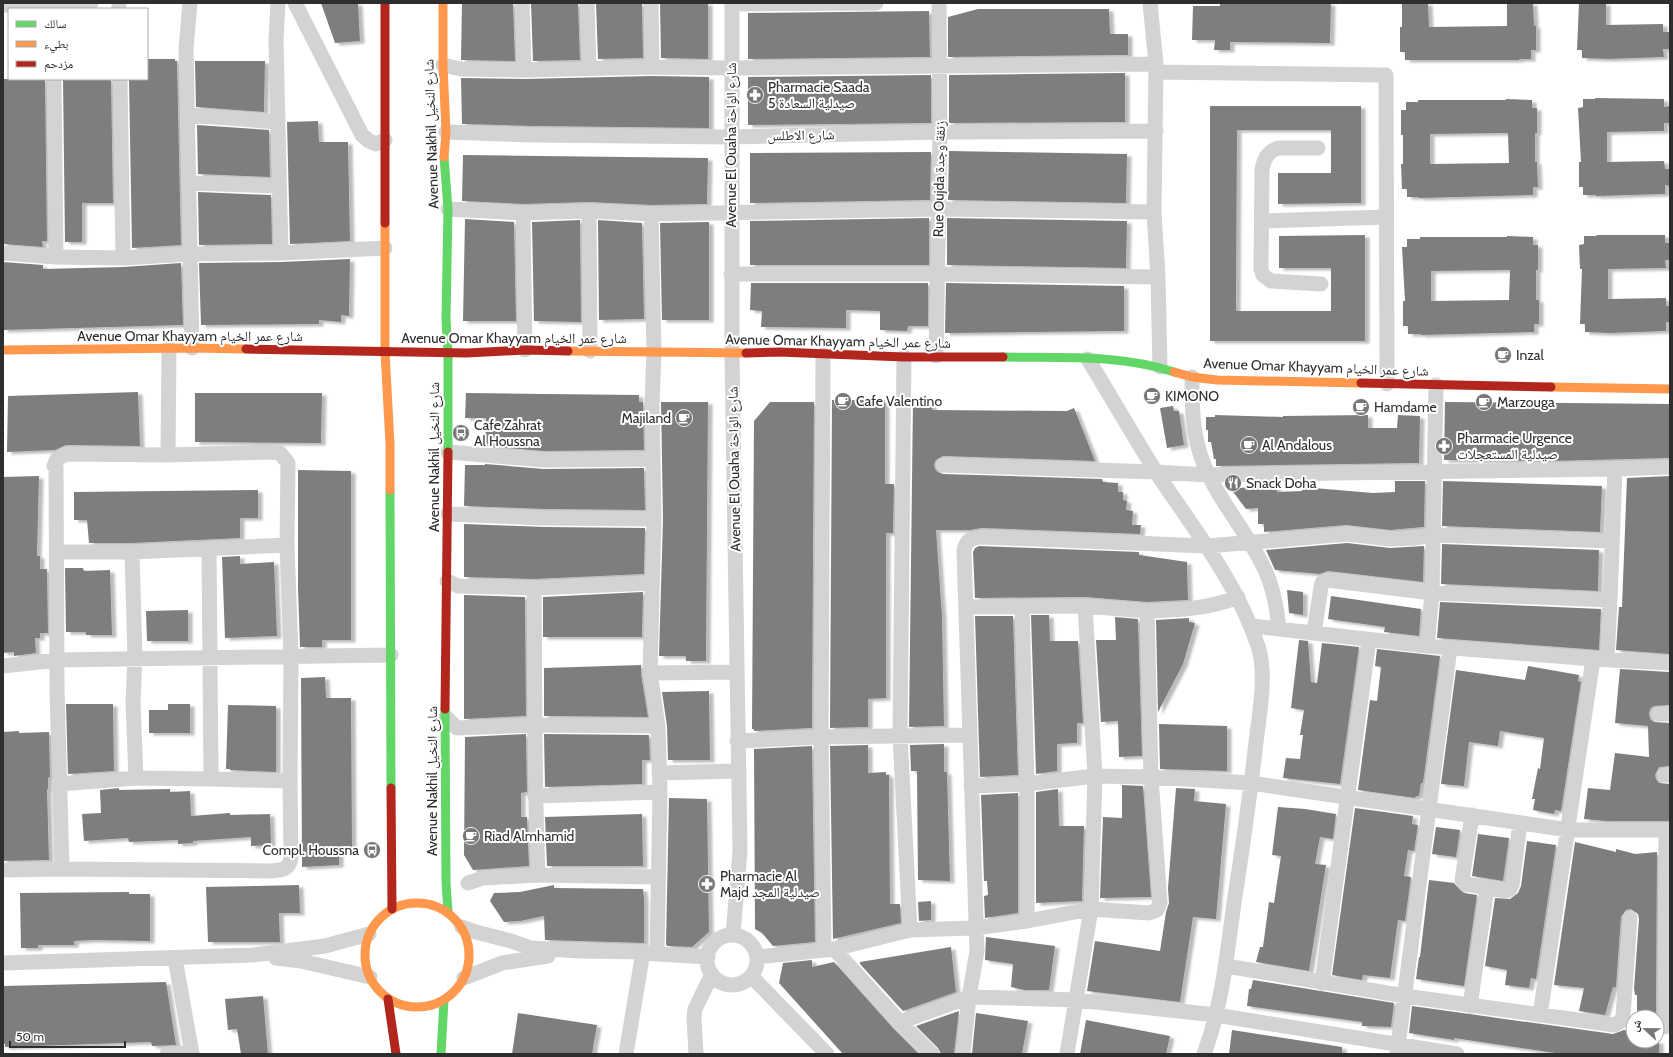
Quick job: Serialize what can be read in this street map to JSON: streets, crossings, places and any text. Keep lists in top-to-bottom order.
{
  "streets": {
    "street": [
      "Avenue Nakhil شارع النخيل",
      "شارع الاطلس",
      "Avenue El Ouaha شارع الواحة",
      "Rue Oujda زنقة وجدة",
      "Avenue Omar Khayyam شارع عمر الخيام"
    ]
  },
  "crossings": [
    ["Avenue Nakhil شارع النخيل", "شارع الاطلس"],
    ["Avenue Nakhil شارع النخيل", "Avenue Omar Khayyam شارع عمر الخيام"],
    ["شارع الاطلس", "Avenue El Ouaha شارع الواحة"],
    ["شارع الاطلس", "Rue Oujda زنقة وجدة"],
    ["Avenue El Ouaha شارع الواحة", "Avenue Omar Khayyam شارع عمر الخيام"],
    ["Rue Oujda زنقة وجدة", "Avenue Omar Khayyam شارع عمر الخيام"]
  ],
  "places": {
    "pharmacy": ["Pharmacie Saada 5 صيدلية السعادة", "Pharmacie Urgence صيدلية المستعجلات", "Pharmacie Al Majd صيدلية المجد"],
    "cafe": [
      "Inzal",
      "KIMONO",
      "Cafe Valentino",
      "Marzouga",
      "Hamdame",
      "Majiland",
      "Al Andalous",
      "Riad Almhamid"
    ],
    "bus stop": ["Cafe Zahrat Al Houssna", "Compl. Houssna"],
    "restaurant": ["Snack Doha"]
  },
  "legend": ["سالك", "بطيء", "مزدحم"],
  "scale_bar": "50 m",
  "north": "left"
}
